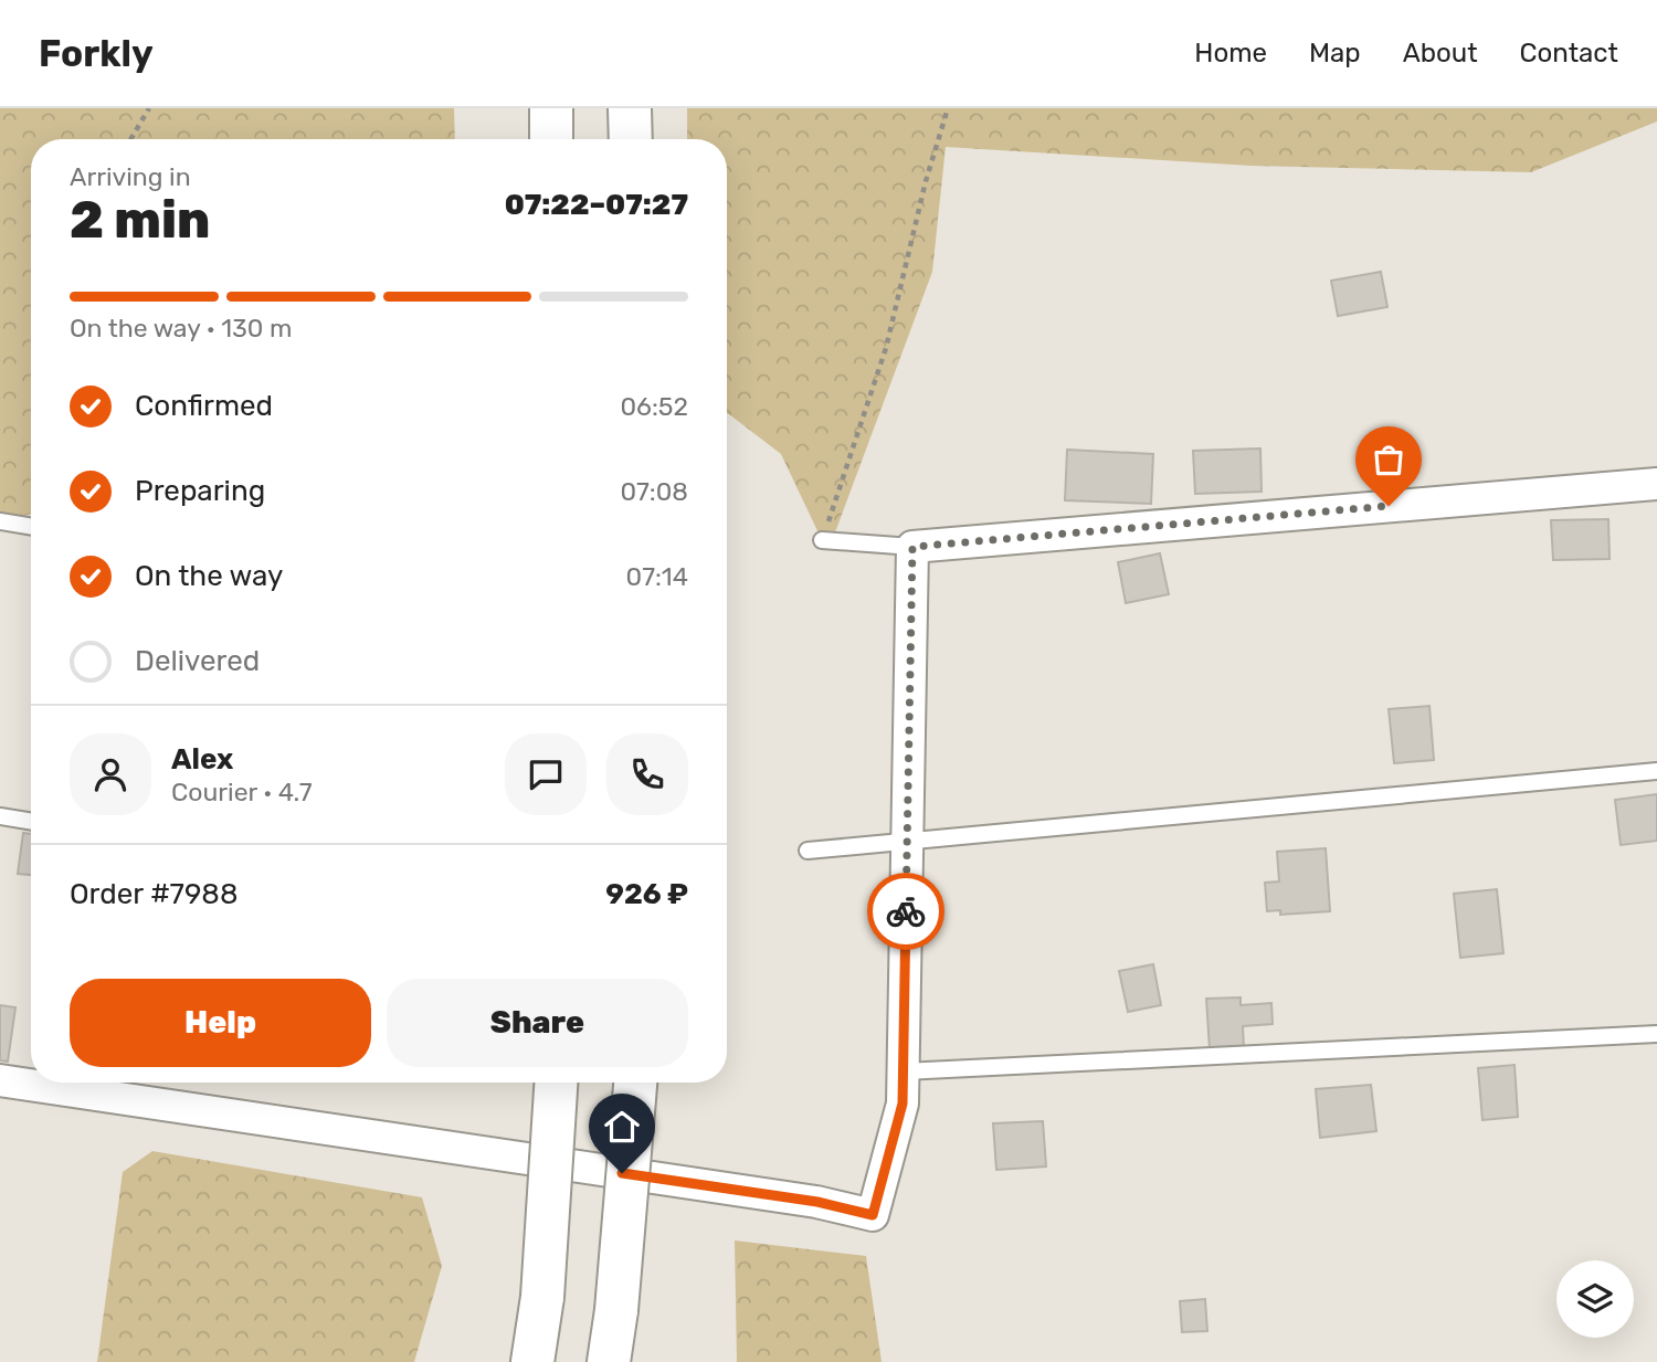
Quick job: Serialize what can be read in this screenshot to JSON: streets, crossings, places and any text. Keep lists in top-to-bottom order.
{
  "page": {
    "header": "Forkly",
    "nav": [
      "Home",
      "Map",
      "About",
      "Contact"
    ],
    "heading": ["2 min", "Arriving in", "07:22–07:27"],
    "panel": [
      "Alex",
      "Courier · 4.7",
      "Order #7988",
      "926 ₽"
    ],
    "bar": "On the way · 130 m",
    "list": [
      ["Confirmed", "06:52"],
      ["Preparing", "07:08"],
      ["On the way", "07:14"],
      "Delivered"
    ],
    "buttons": ["Help", "Share"]
  }
}
